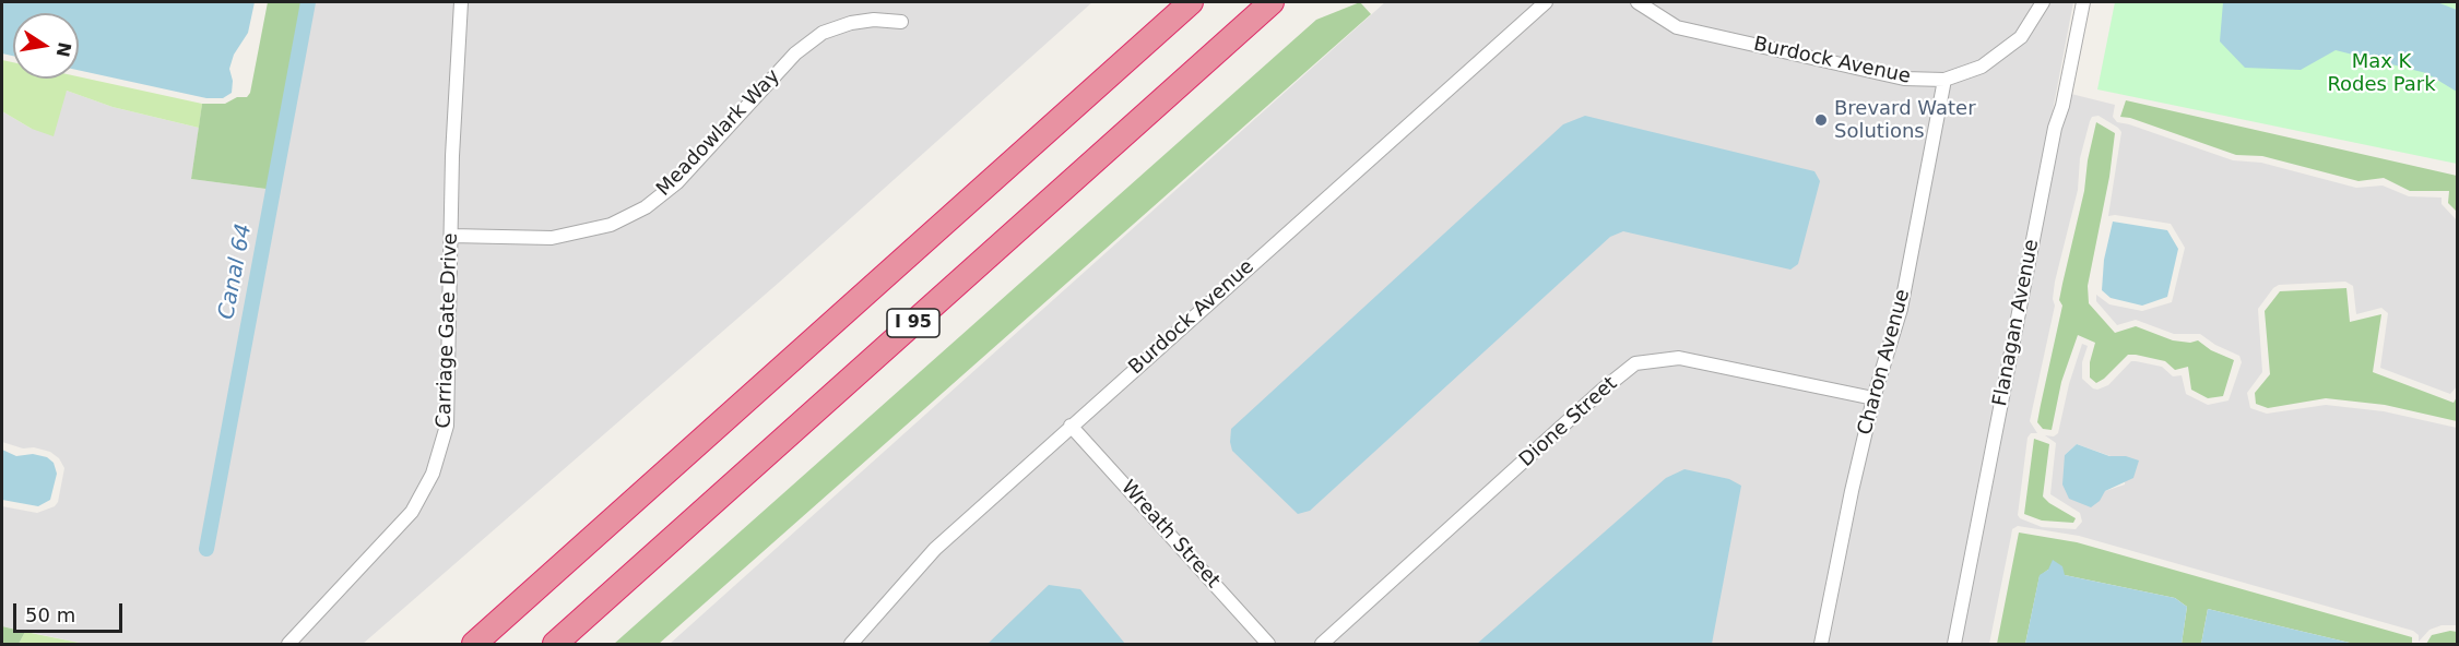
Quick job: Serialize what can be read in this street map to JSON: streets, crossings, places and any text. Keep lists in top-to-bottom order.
{
  "streets": {
    "highway": ["I 95"],
    "street": [
      "Burdock Avenue",
      "Meadowlark Way",
      "Flanagan Avenue",
      "Carriage Gate Drive",
      "Charon Avenue",
      "Dione Street",
      "Wreath Street"
    ]
  },
  "crossings": [
    ["Burdock Avenue", "Charon Avenue"],
    ["Burdock Avenue", "Wreath Street"],
    ["Meadowlark Way", "Carriage Gate Drive"],
    ["Charon Avenue", "Dione Street"]
  ],
  "water": ["Canal 64"],
  "parks": ["Max K Rodes Park"],
  "places": ["Brevard Water Solutions"],
  "scale_bar": "50 m",
  "north": "right"
}
